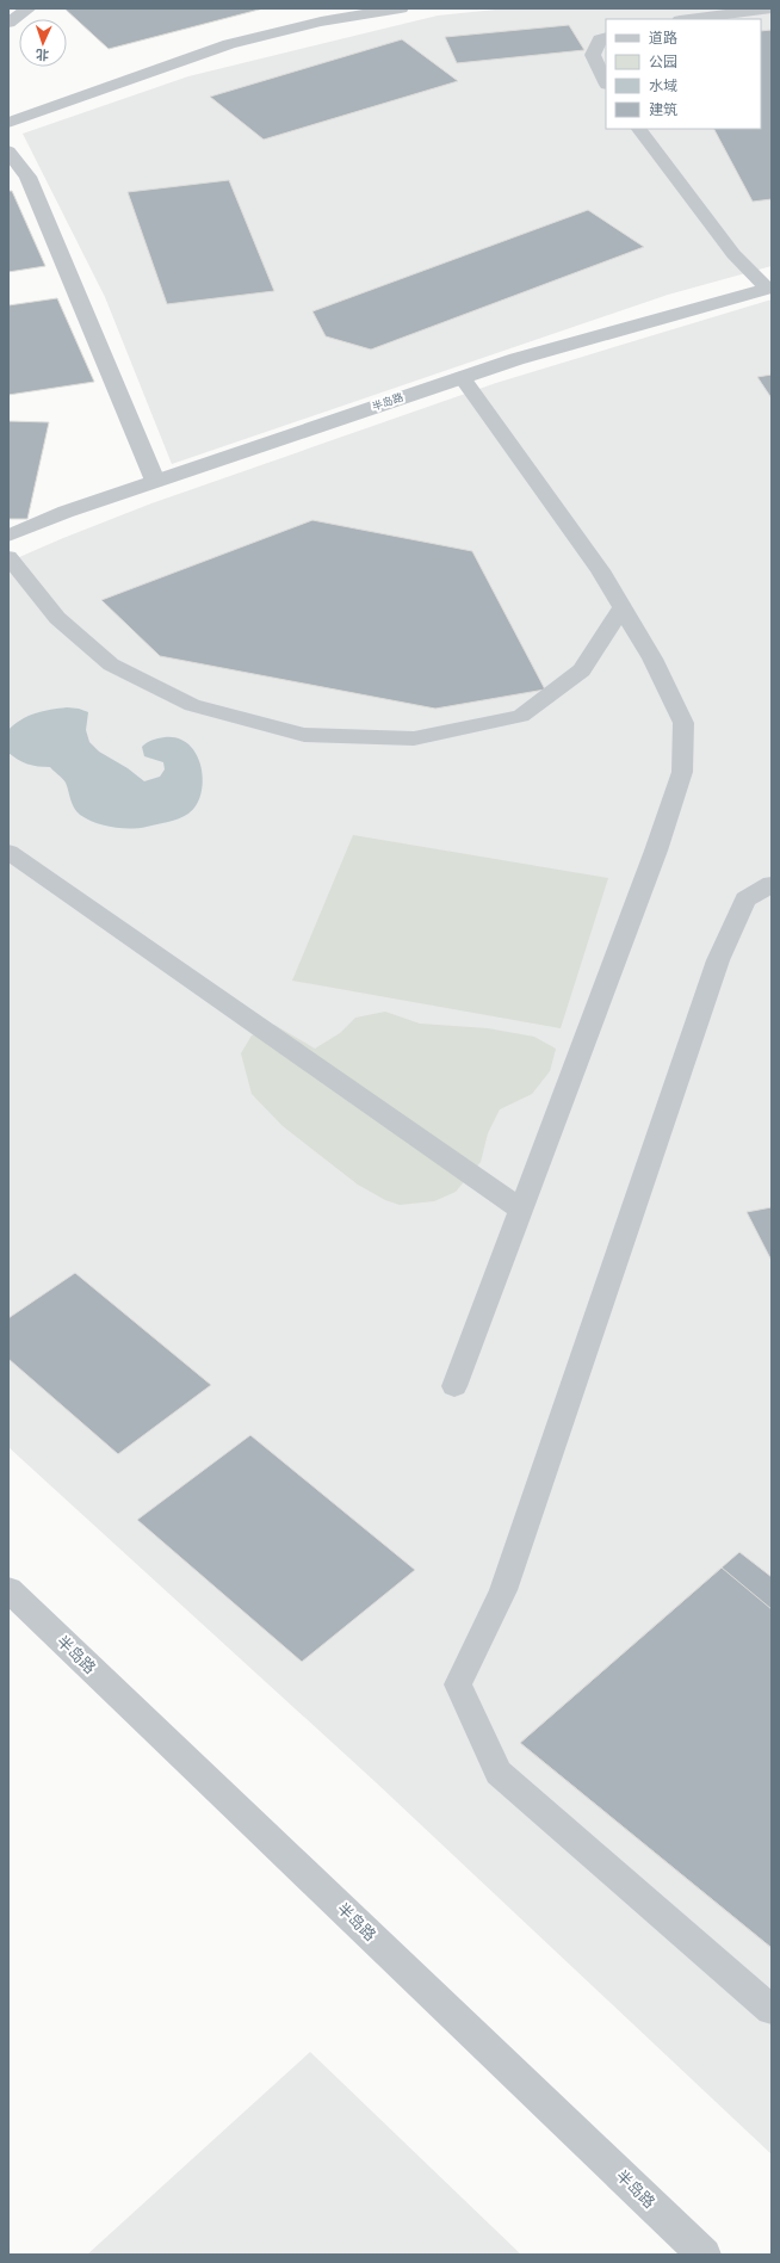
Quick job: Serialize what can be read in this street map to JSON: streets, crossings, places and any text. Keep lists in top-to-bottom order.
{
  "streets": {
    "street": ["半岛路"]
  },
  "legend": [
    "道路",
    "公园",
    "水域",
    "建筑"
  ],
  "north": "bottom"
}
